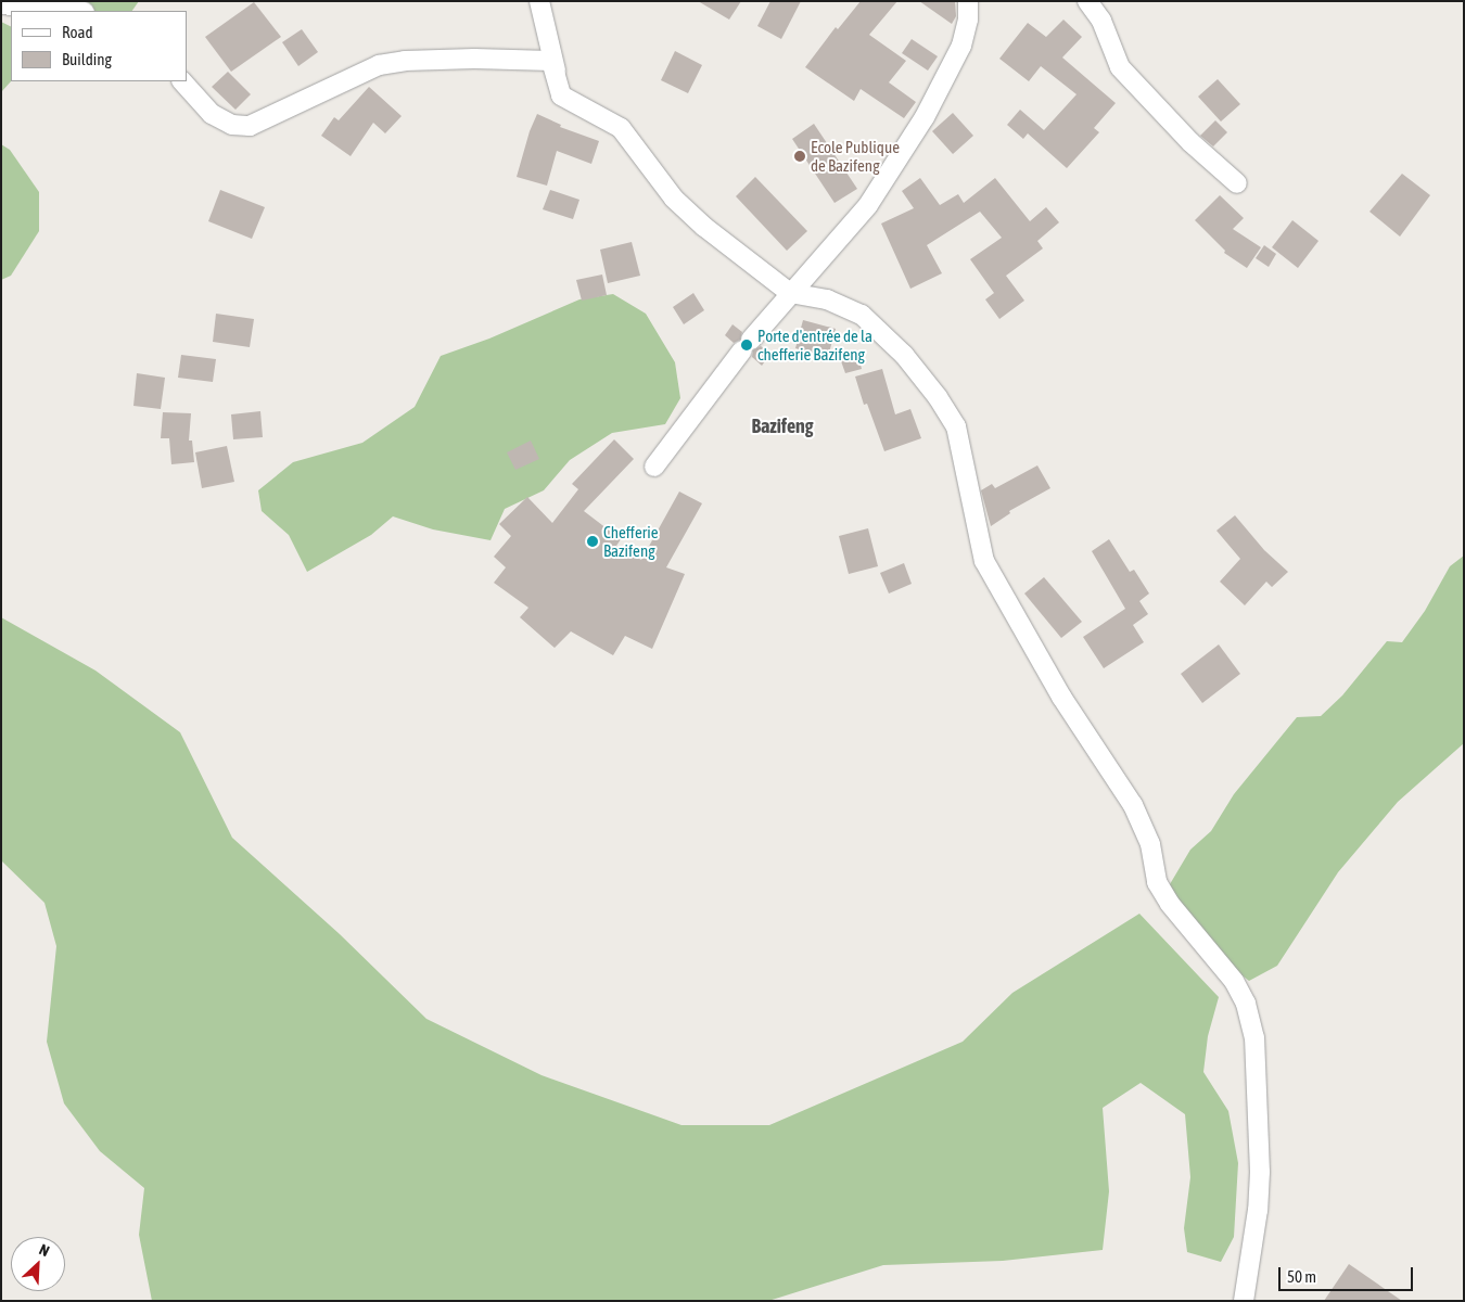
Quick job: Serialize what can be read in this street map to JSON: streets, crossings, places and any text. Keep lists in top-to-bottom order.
{
  "districts": ["Bazifeng"],
  "places": ["Ecole Publique de Bazifeng", "Porte d'entrée de la chefferie Bazifeng", "Chefferie Bazifeng"],
  "legend": ["Road", "Building"],
  "scale_bar": "50 m",
  "north": "top right"
}
